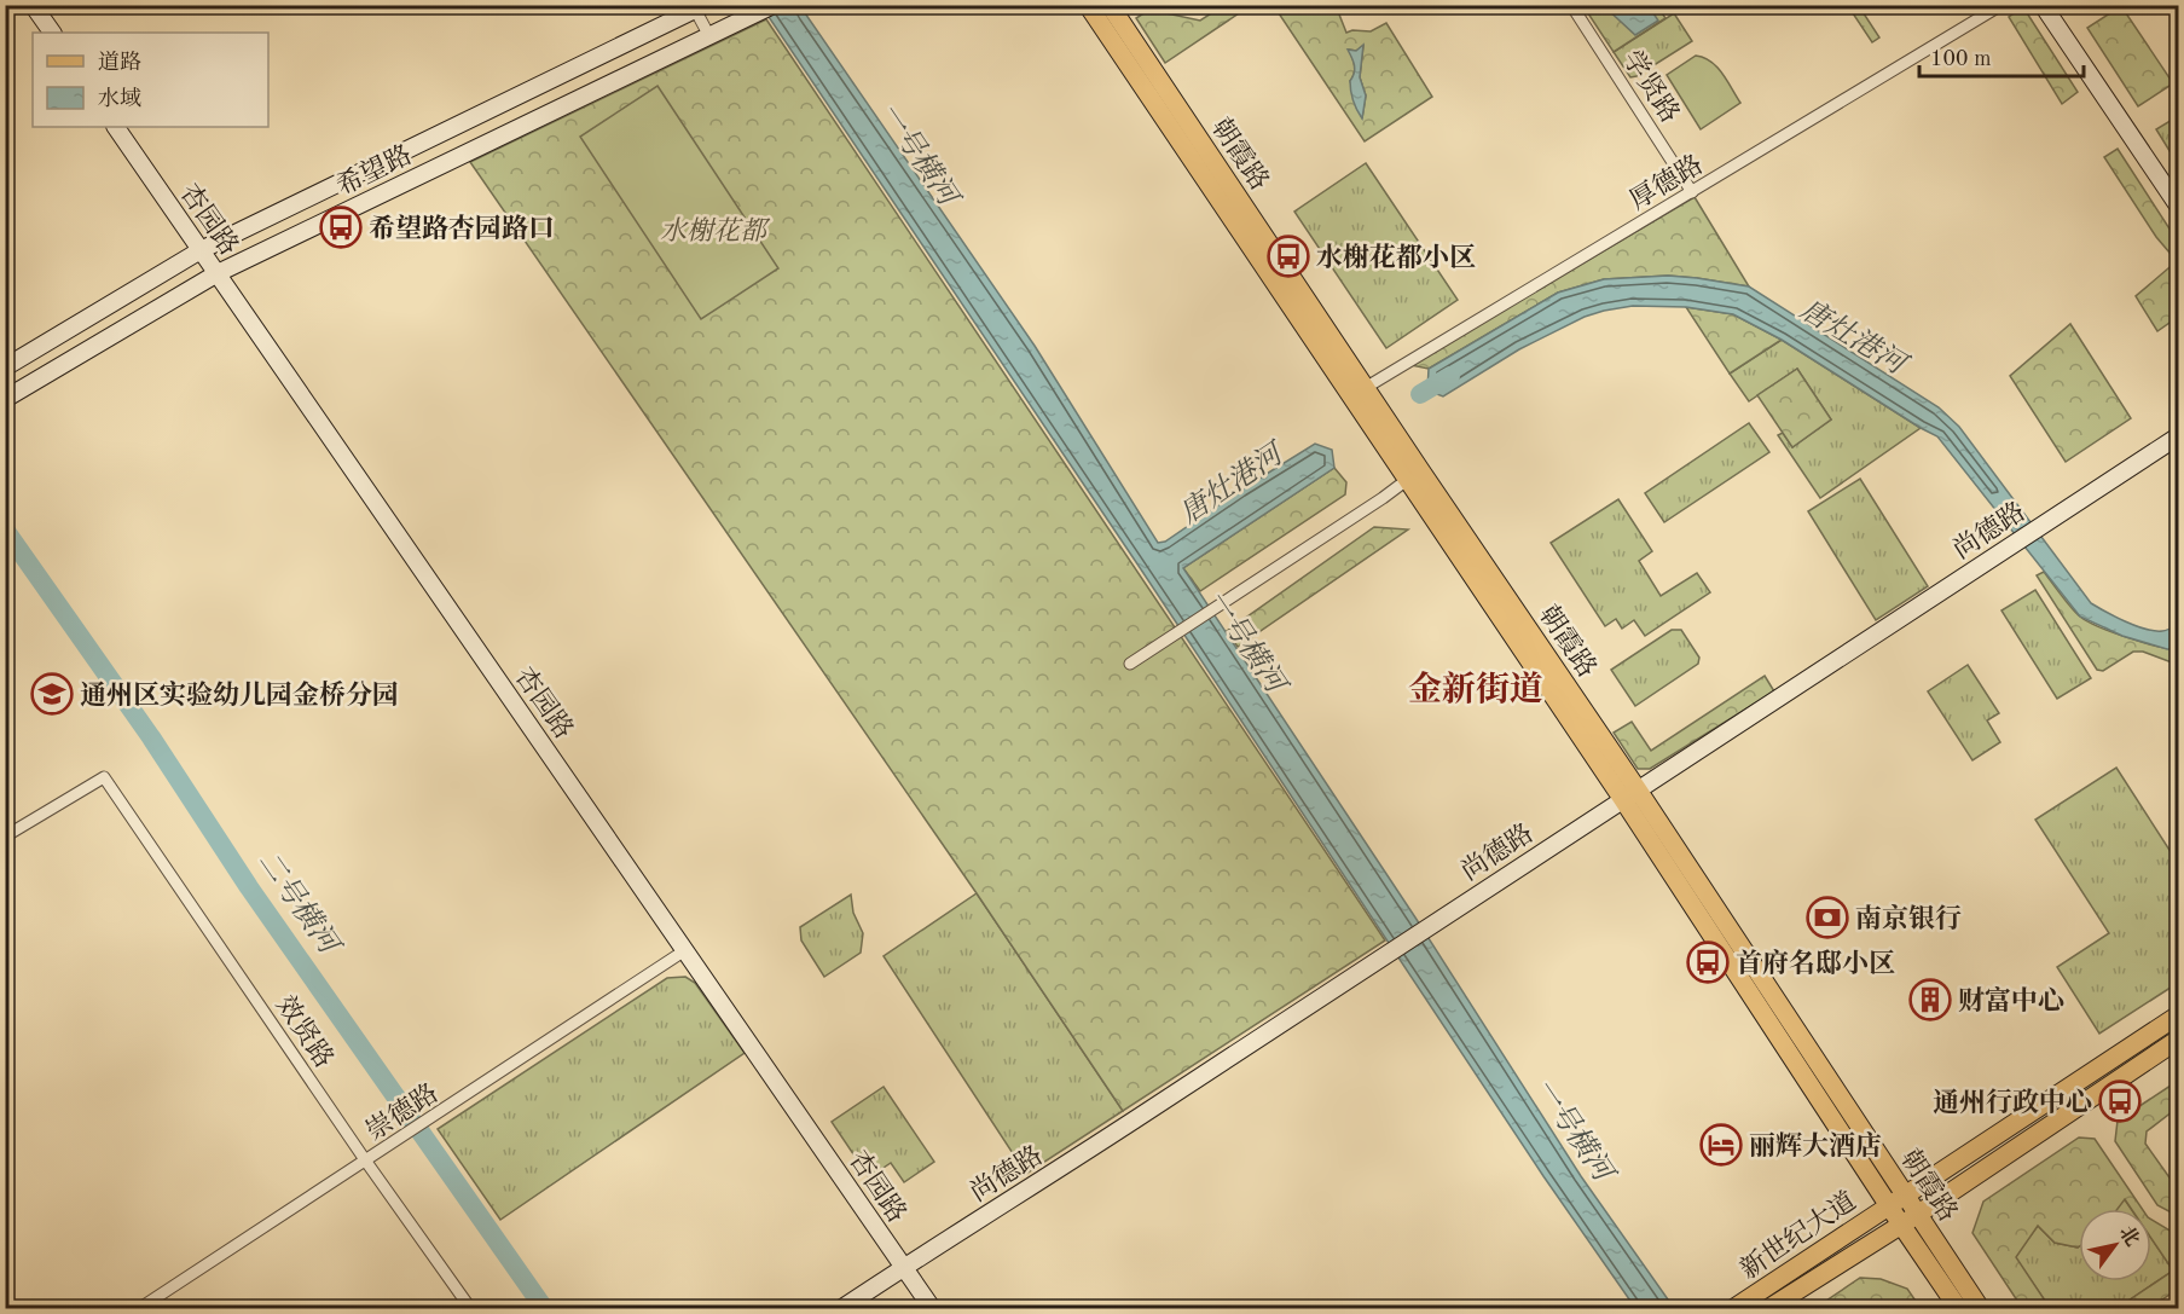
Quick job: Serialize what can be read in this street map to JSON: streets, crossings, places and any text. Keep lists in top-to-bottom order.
{
  "streets": {
    "main road": ["朝霞路", "新世纪大道"],
    "street": [
      "学贤路",
      "希望路",
      "厚德路",
      "杏园路",
      "尚德路",
      "效贤路",
      "崇德路"
    ]
  },
  "crossings": [
    ["学贤路", "厚德路"],
    ["朝霞路", "厚德路"],
    ["朝霞路", "尚德路"],
    ["朝霞路", "新世纪大道"],
    ["希望路", "杏园路"],
    ["杏园路", "尚德路"],
    ["杏园路", "崇德路"],
    ["效贤路", "崇德路"]
  ],
  "districts": ["金新街道"],
  "water": ["一号横河", "唐灶港河", "二号横河"],
  "parks": ["水榭花都"],
  "places": {
    "bus stop": [
      "希望路杏园路口",
      "水榭花都小区",
      "首府名邸小区",
      "通州行政中心"
    ],
    "school or university": ["通州区实验幼儿园金桥分园"],
    "bank": ["南京银行"],
    "building": ["财富中心"],
    "hotel": ["丽辉大酒店"]
  },
  "legend": ["道路", "水域"],
  "scale_bar": "100 m",
  "north": "top right"
}
